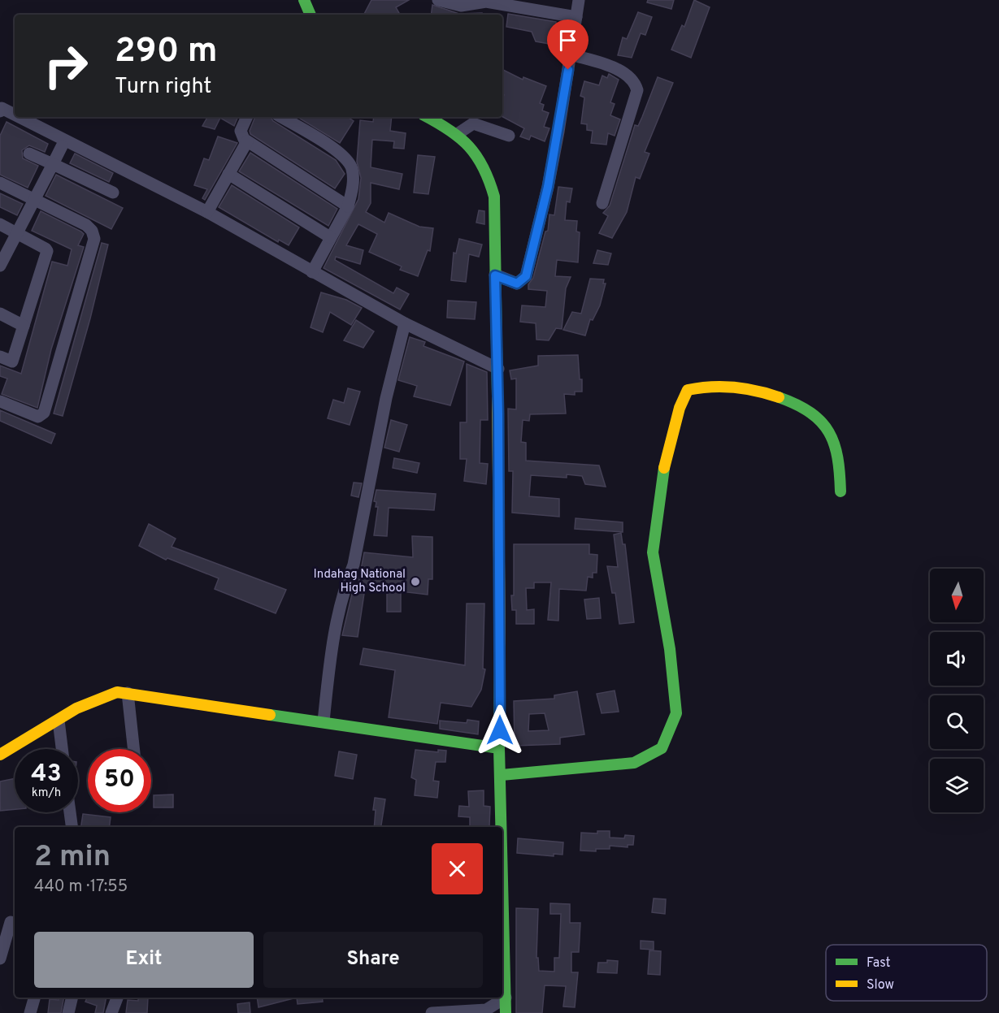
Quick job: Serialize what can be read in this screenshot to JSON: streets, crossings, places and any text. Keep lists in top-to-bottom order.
{
  "places": ["Indahag National High School"],
  "legend": ["Fast", "Slow"],
  "north": "bottom",
  "page": {
    "turn": ["290 m", "Turn right"],
    "speed": "43 km/h",
    "limit": "50",
    "heading": ["2 min", "440 m · 17:55"],
    "buttons": ["Exit", "Share"]
  }
}
